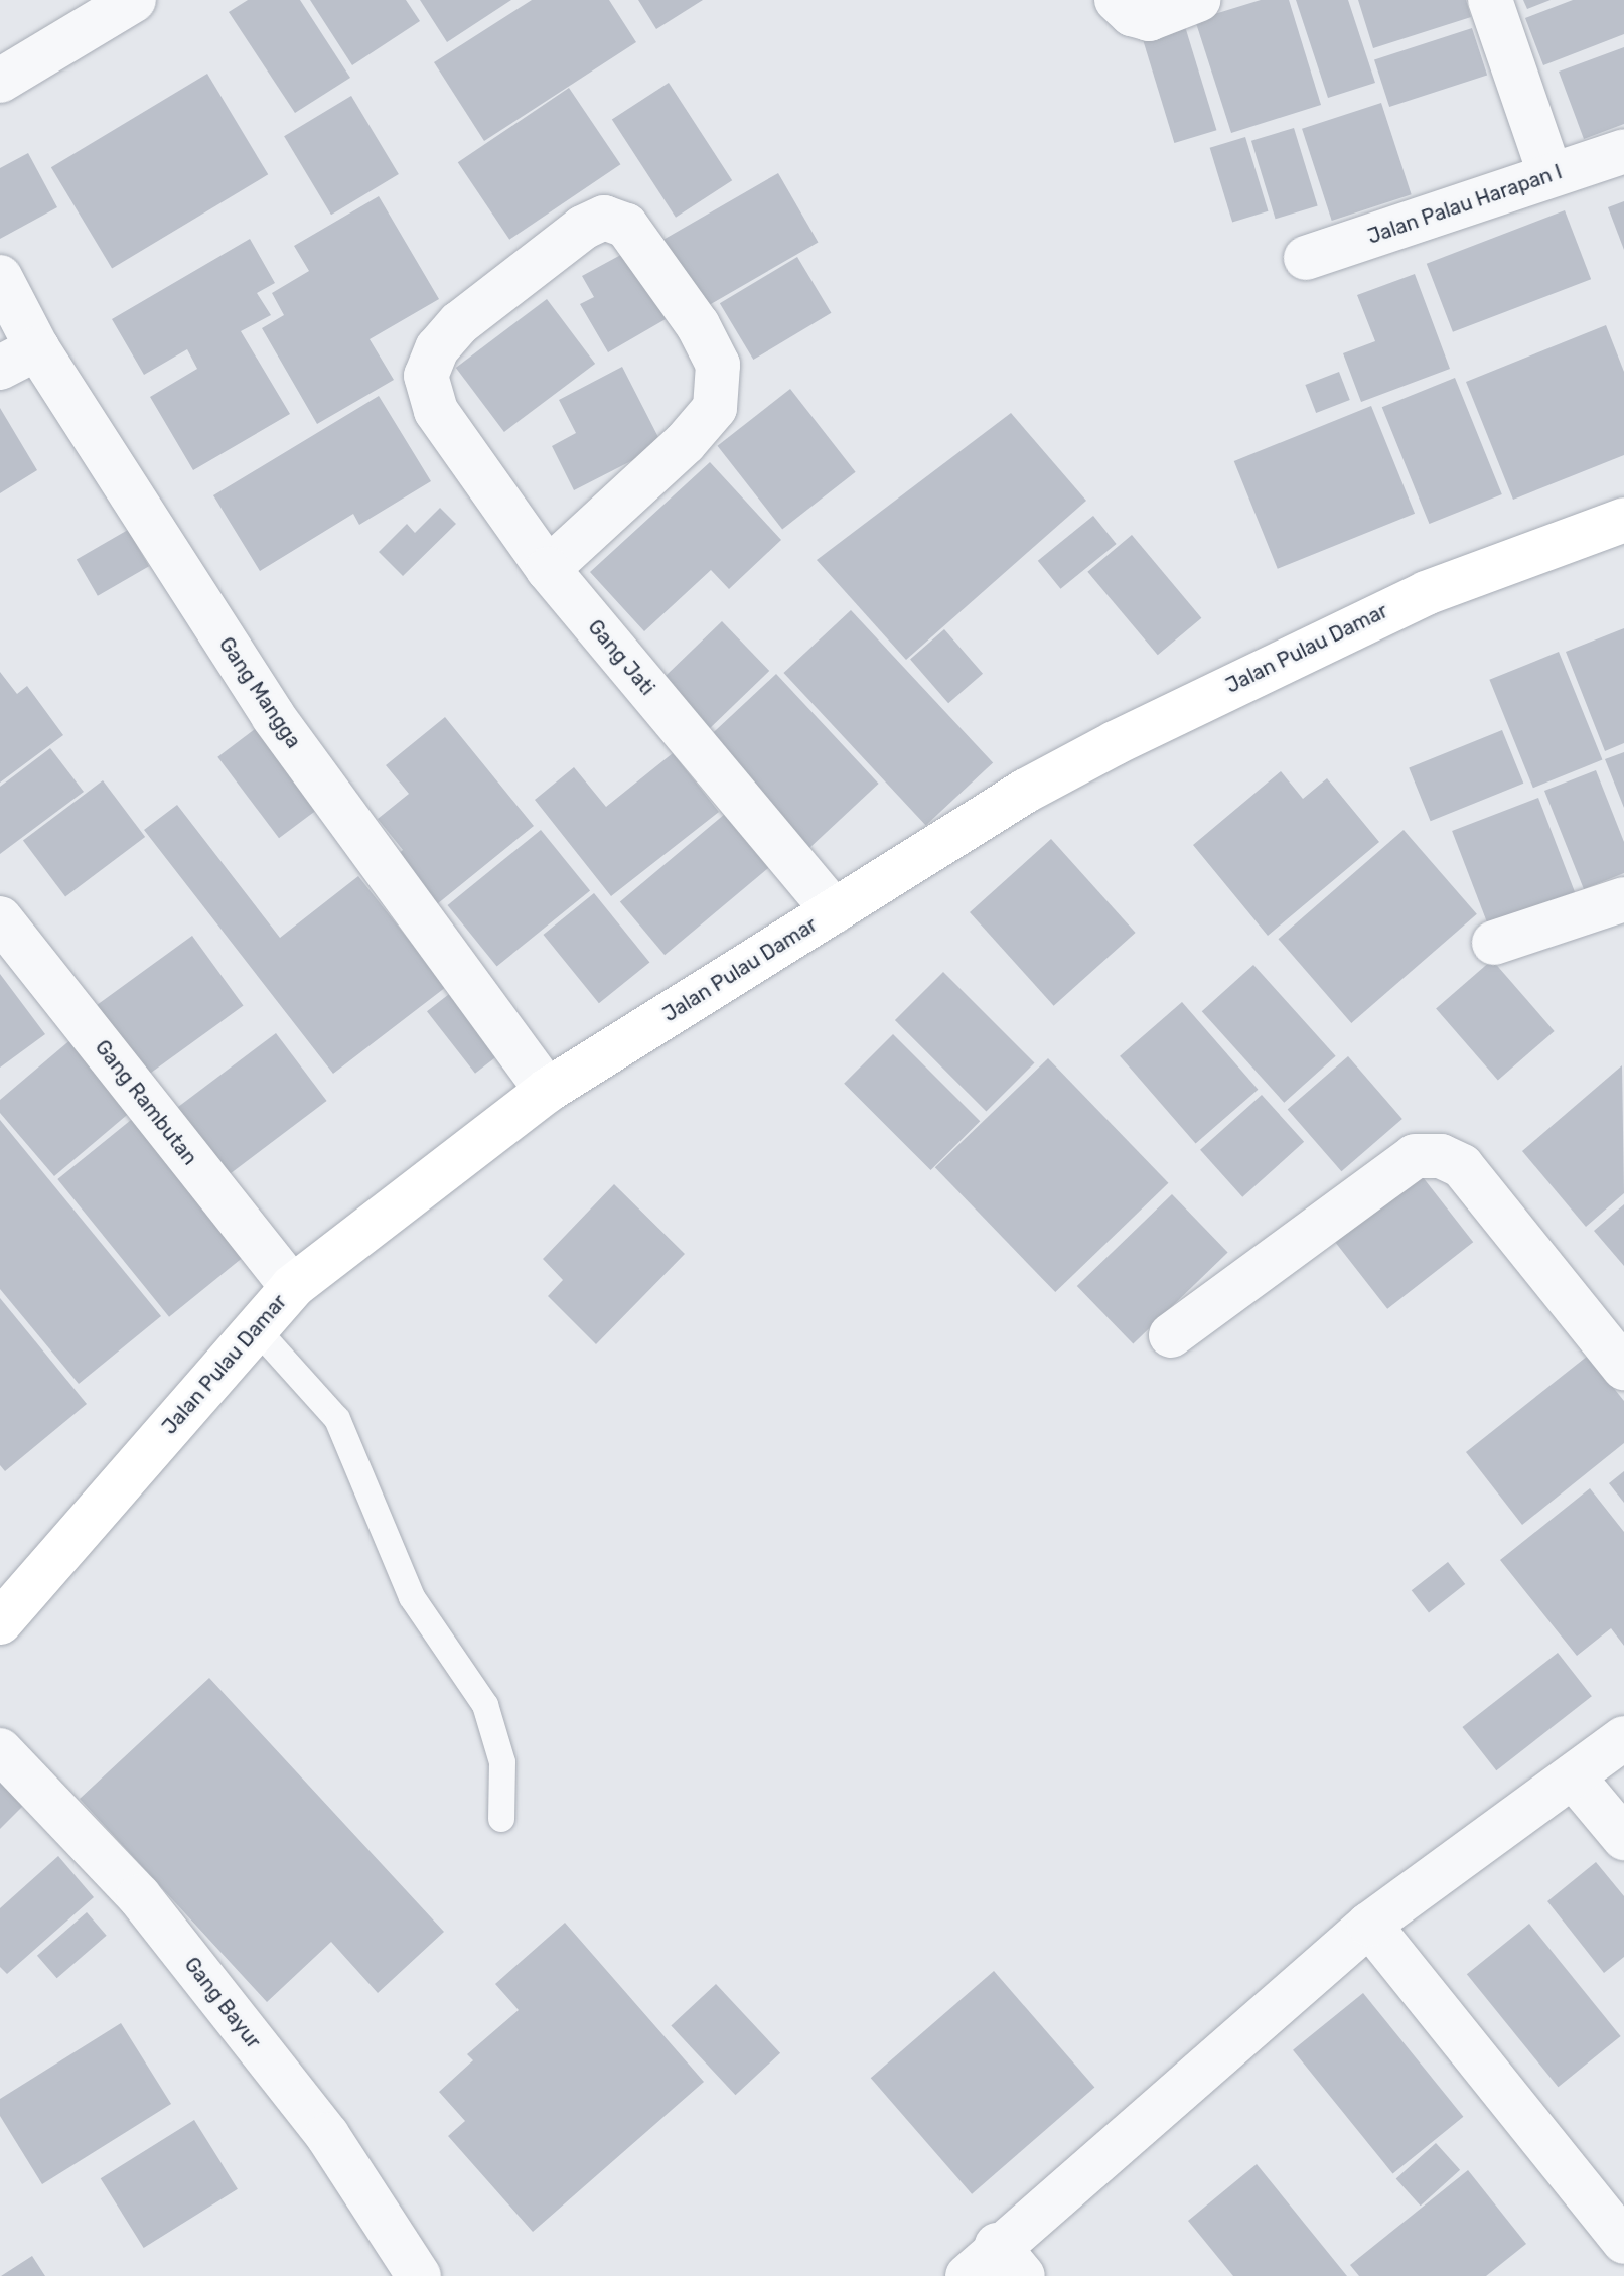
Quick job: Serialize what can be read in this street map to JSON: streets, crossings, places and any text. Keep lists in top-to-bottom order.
{
  "streets": {
    "street": [
      "Jalan Palau Harapan I",
      "Jalan Pulau Damar",
      "Gang Jati",
      "Gang Mangga",
      "Gang Rambutan",
      "Gang Bayur"
    ]
  },
  "crossings": [
    ["Jalan Pulau Damar", "Gang Jati"],
    ["Jalan Pulau Damar", "Gang Mangga"],
    ["Jalan Pulau Damar", "Gang Rambutan"]
  ]
}
